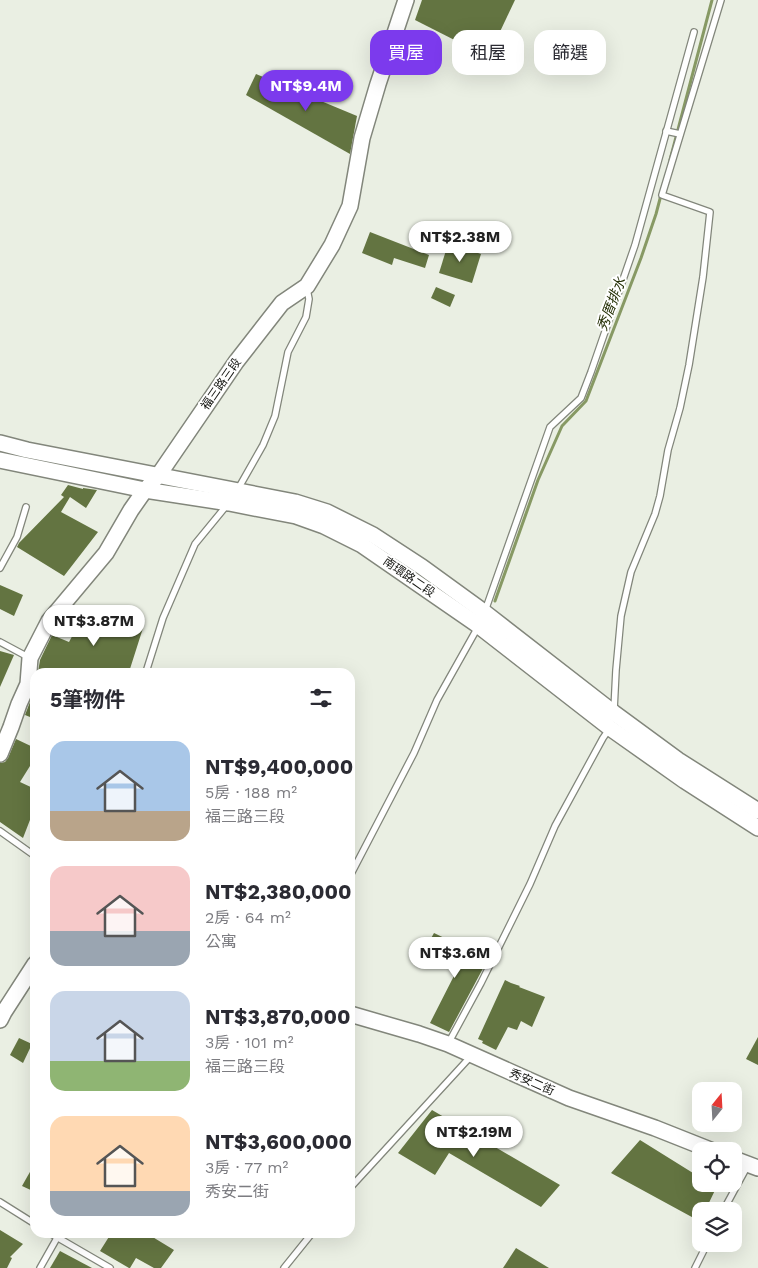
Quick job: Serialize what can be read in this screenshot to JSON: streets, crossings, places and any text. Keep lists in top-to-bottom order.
{
  "streets": {
    "street": ["福三路三段", "南環路二段", "秀安二街"]
  },
  "crossings": [
    ["福三路三段", "南環路二段"]
  ],
  "water": ["秀厝排水"],
  "north": "top",
  "page": {
    "chip": ["買屋", "租屋", "篩選"],
    "price": [
      "NT$9.4M",
      "NT$2.38M",
      "NT$3.87M",
      "NT$3.6M",
      "NT$2.19M"
    ],
    "heading": "5筆物件",
    "list": [
      {
        "name": "NT$9,400,000",
        "note": "5房 · 188 m² · 福三路三段"
      },
      {
        "name": "NT$2,380,000",
        "note": "2房 · 64 m² · 公寓"
      },
      {
        "name": "NT$3,870,000",
        "note": "3房 · 101 m² · 福三路三段"
      },
      {
        "name": "NT$3,600,000",
        "note": "3房 · 77 m² · 秀安二街"
      }
    ]
  }
}
